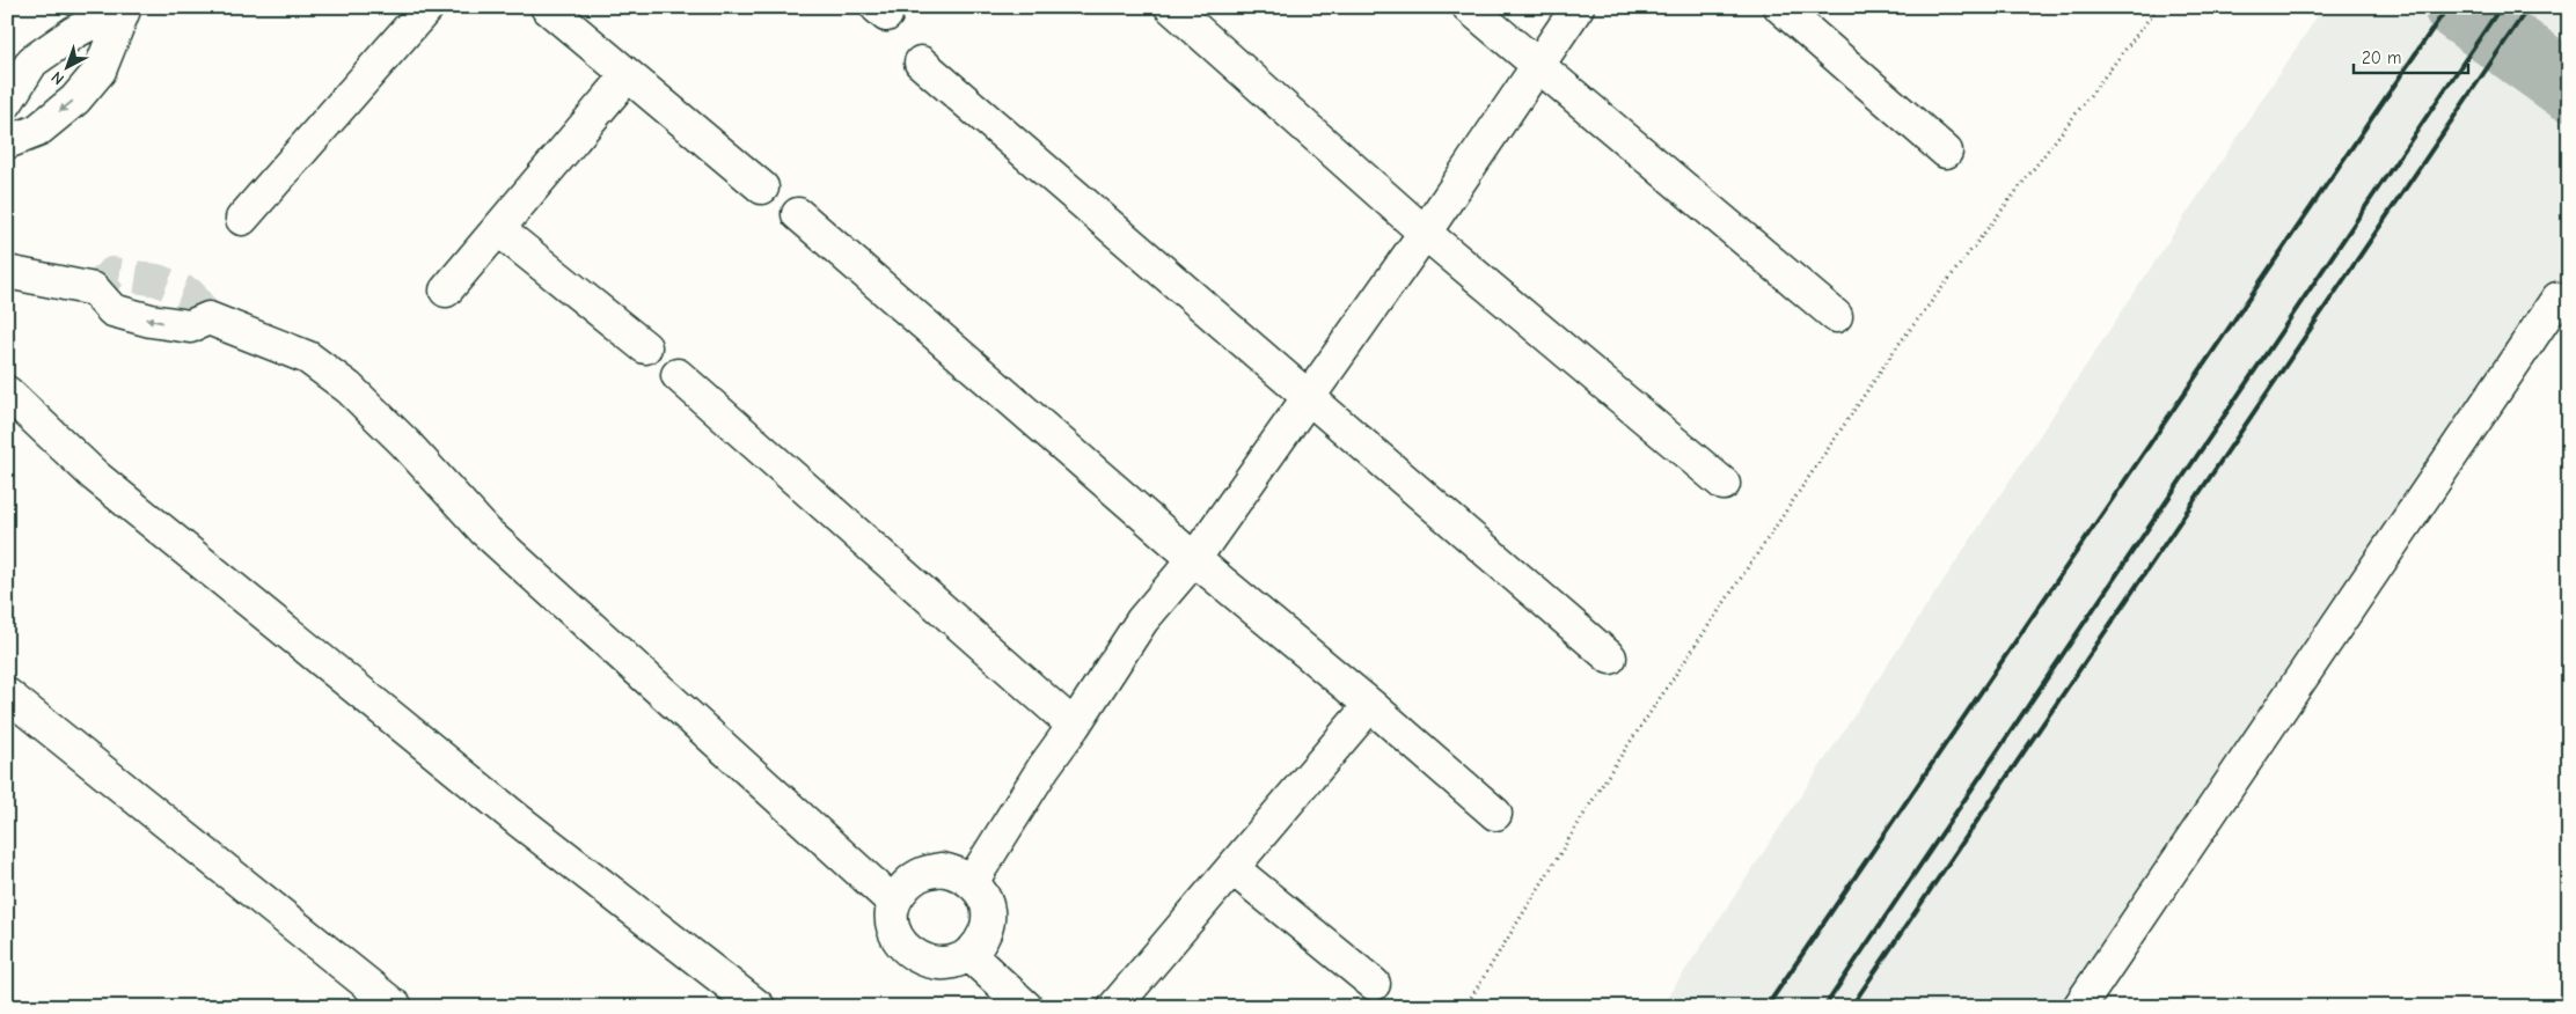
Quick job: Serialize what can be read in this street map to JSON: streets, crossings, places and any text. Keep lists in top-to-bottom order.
{
  "scale_bar": "20 m",
  "north": "bottom left"
}
